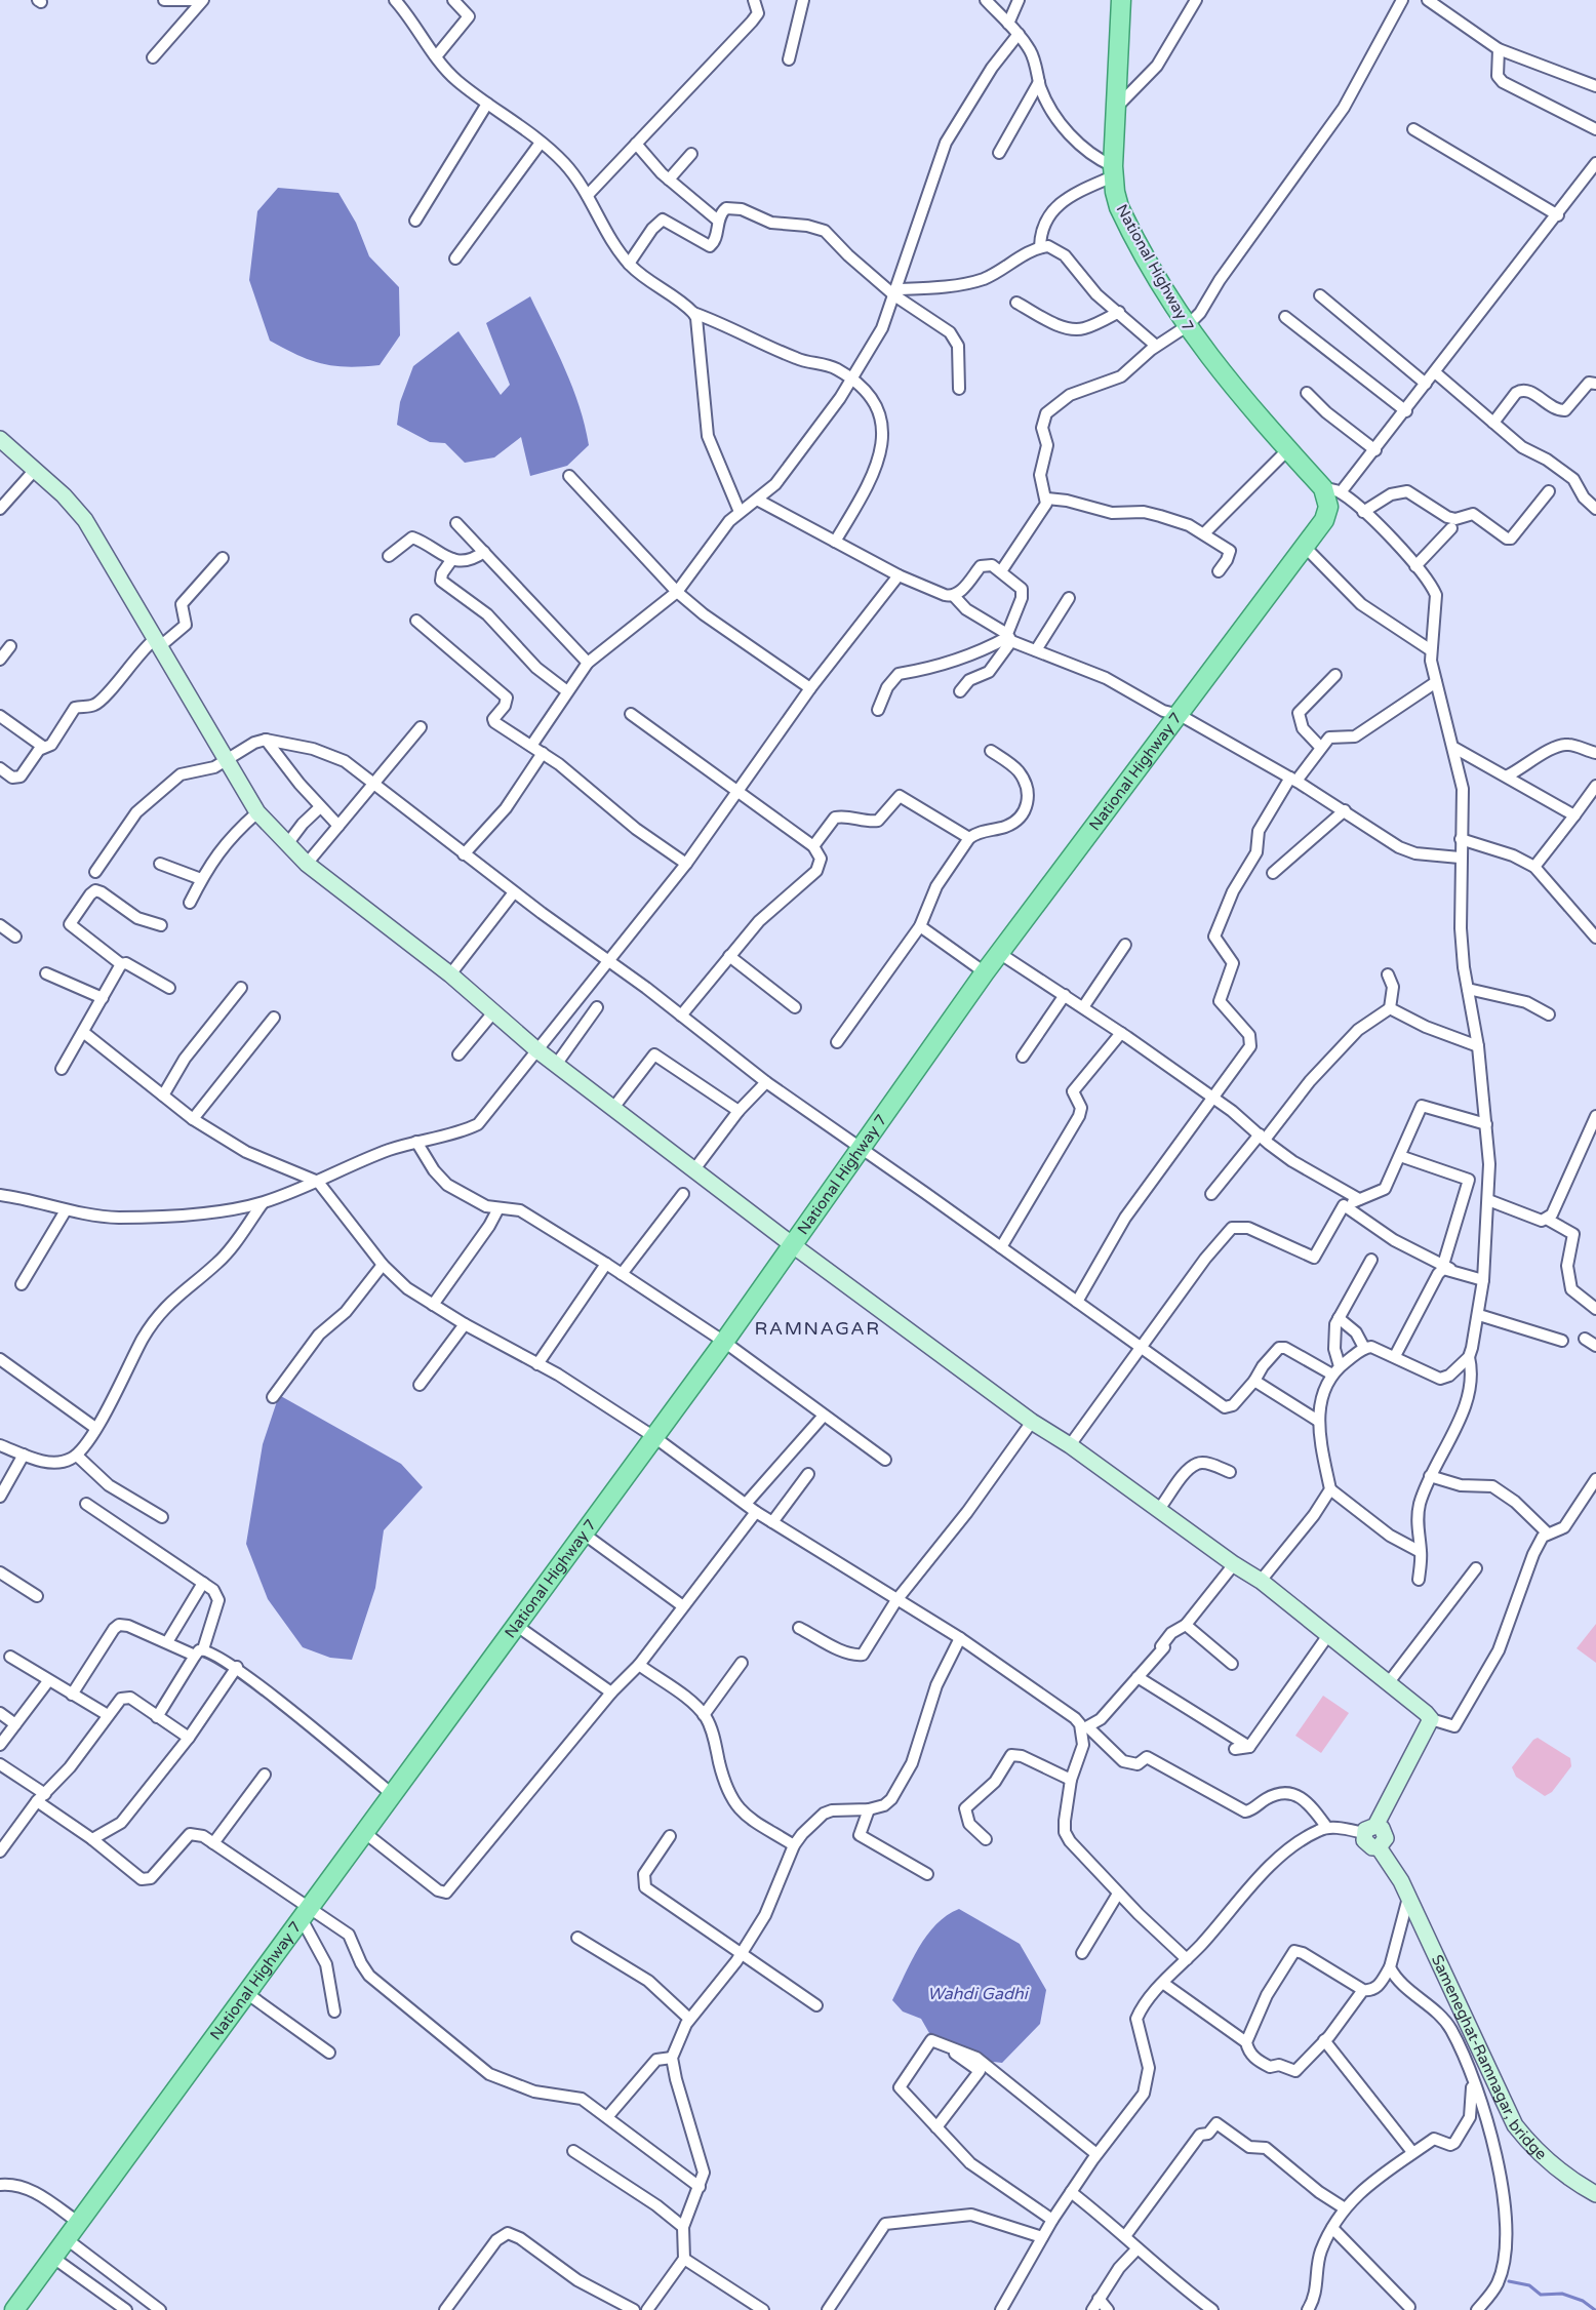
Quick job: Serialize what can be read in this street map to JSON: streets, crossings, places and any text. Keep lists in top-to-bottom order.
{
  "streets": {
    "main road": ["National Highway 7", "Sameneghat-Ramnagar, bridge"]
  },
  "districts": ["RAMNAGAR"],
  "water": ["Wahdi Gadhi"]
}
